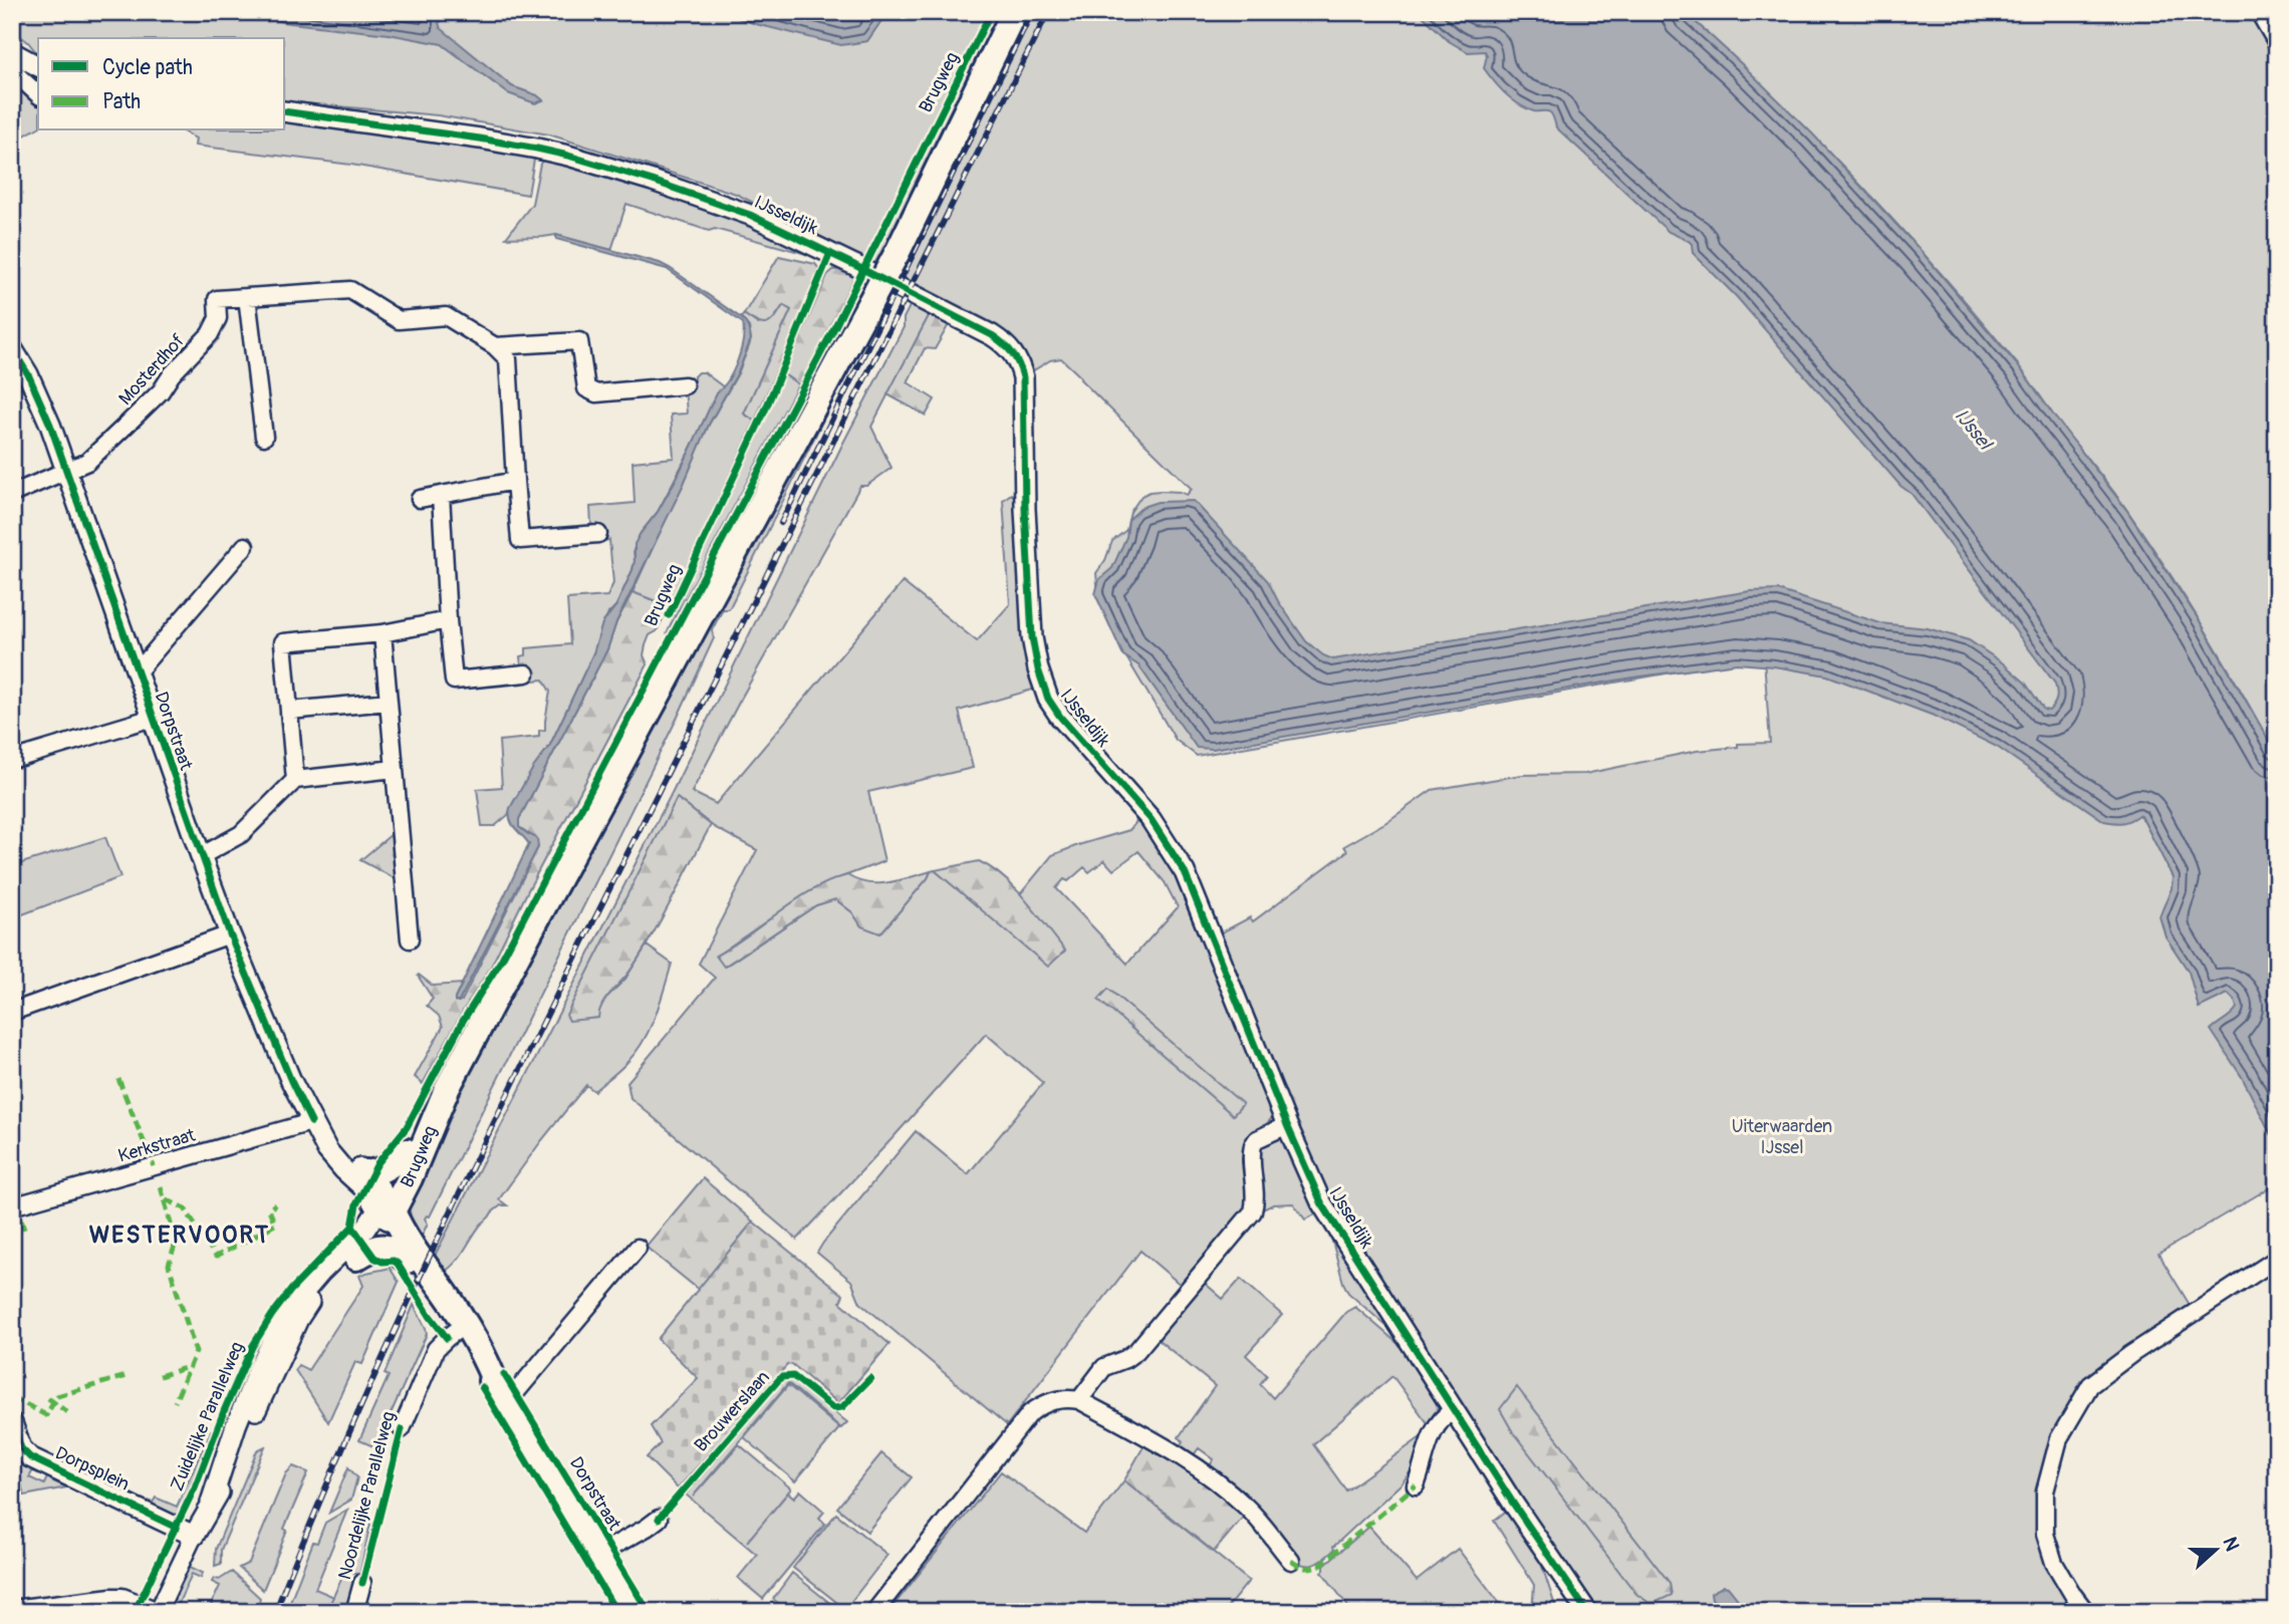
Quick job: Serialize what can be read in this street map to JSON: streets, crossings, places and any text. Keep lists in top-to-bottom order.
{
  "streets": {
    "main road": ["Brugweg", "Dorpstraat"],
    "street": [
      "IJsseldijk",
      "Mosterdhof",
      "Kerkstraat",
      "Zuidelijke Parallelweg",
      "Dorpsplein",
      "Noordelijke Parallelweg"
    ],
    "cycle path": ["Brouwerslaan"]
  },
  "crossings": [
    ["Brugweg", "Dorpstraat"],
    ["Brugweg", "Zuidelijke Parallelweg"],
    ["Mosterdhof", "Dorpstraat"],
    ["Dorpstraat", "Kerkstraat"],
    ["Dorpstraat", "Zuidelijke Parallelweg"],
    ["Dorpstraat", "Noordelijke Parallelweg"],
    ["Zuidelijke Parallelweg", "Dorpsplein"]
  ],
  "districts": ["WESTERVOORT"],
  "water": ["IJssel"],
  "parks": ["Uiterwaarden IJssel"],
  "legend": ["Cycle path", "Path"],
  "north": "right"
}
